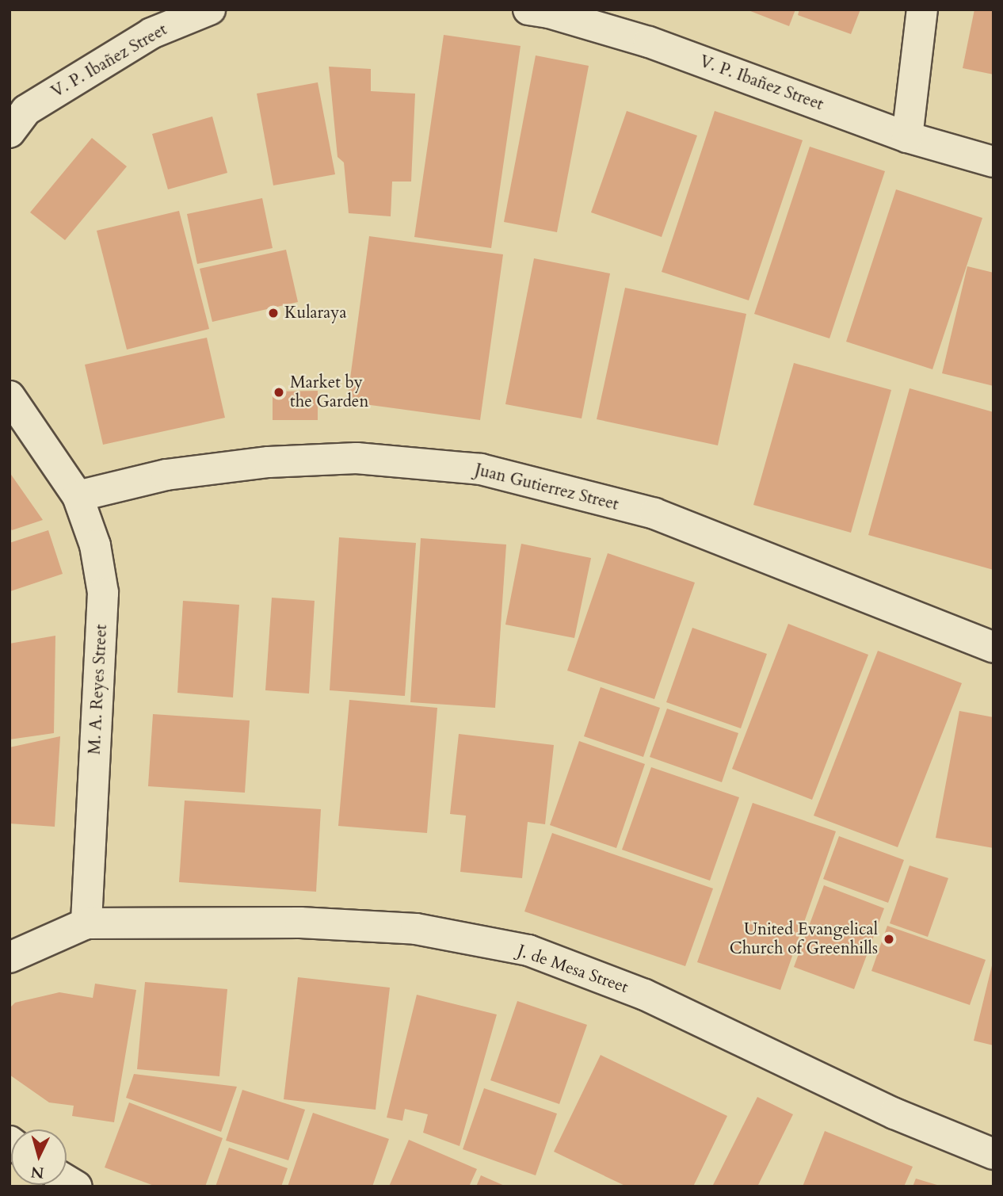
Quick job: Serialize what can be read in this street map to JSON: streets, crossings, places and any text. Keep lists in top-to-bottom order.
{
  "streets": {
    "street": [
      "V. P. Ibañez Street",
      "Juan Gutierrez Street",
      "M. A. Reyes Street",
      "J. de Mesa Street"
    ]
  },
  "crossings": [
    ["Juan Gutierrez Street", "M. A. Reyes Street"],
    ["M. A. Reyes Street", "J. de Mesa Street"]
  ],
  "places": ["Kularaya", "Market by the Garden", "United Evangelical Church of Greenhills"],
  "north": "bottom"
}
